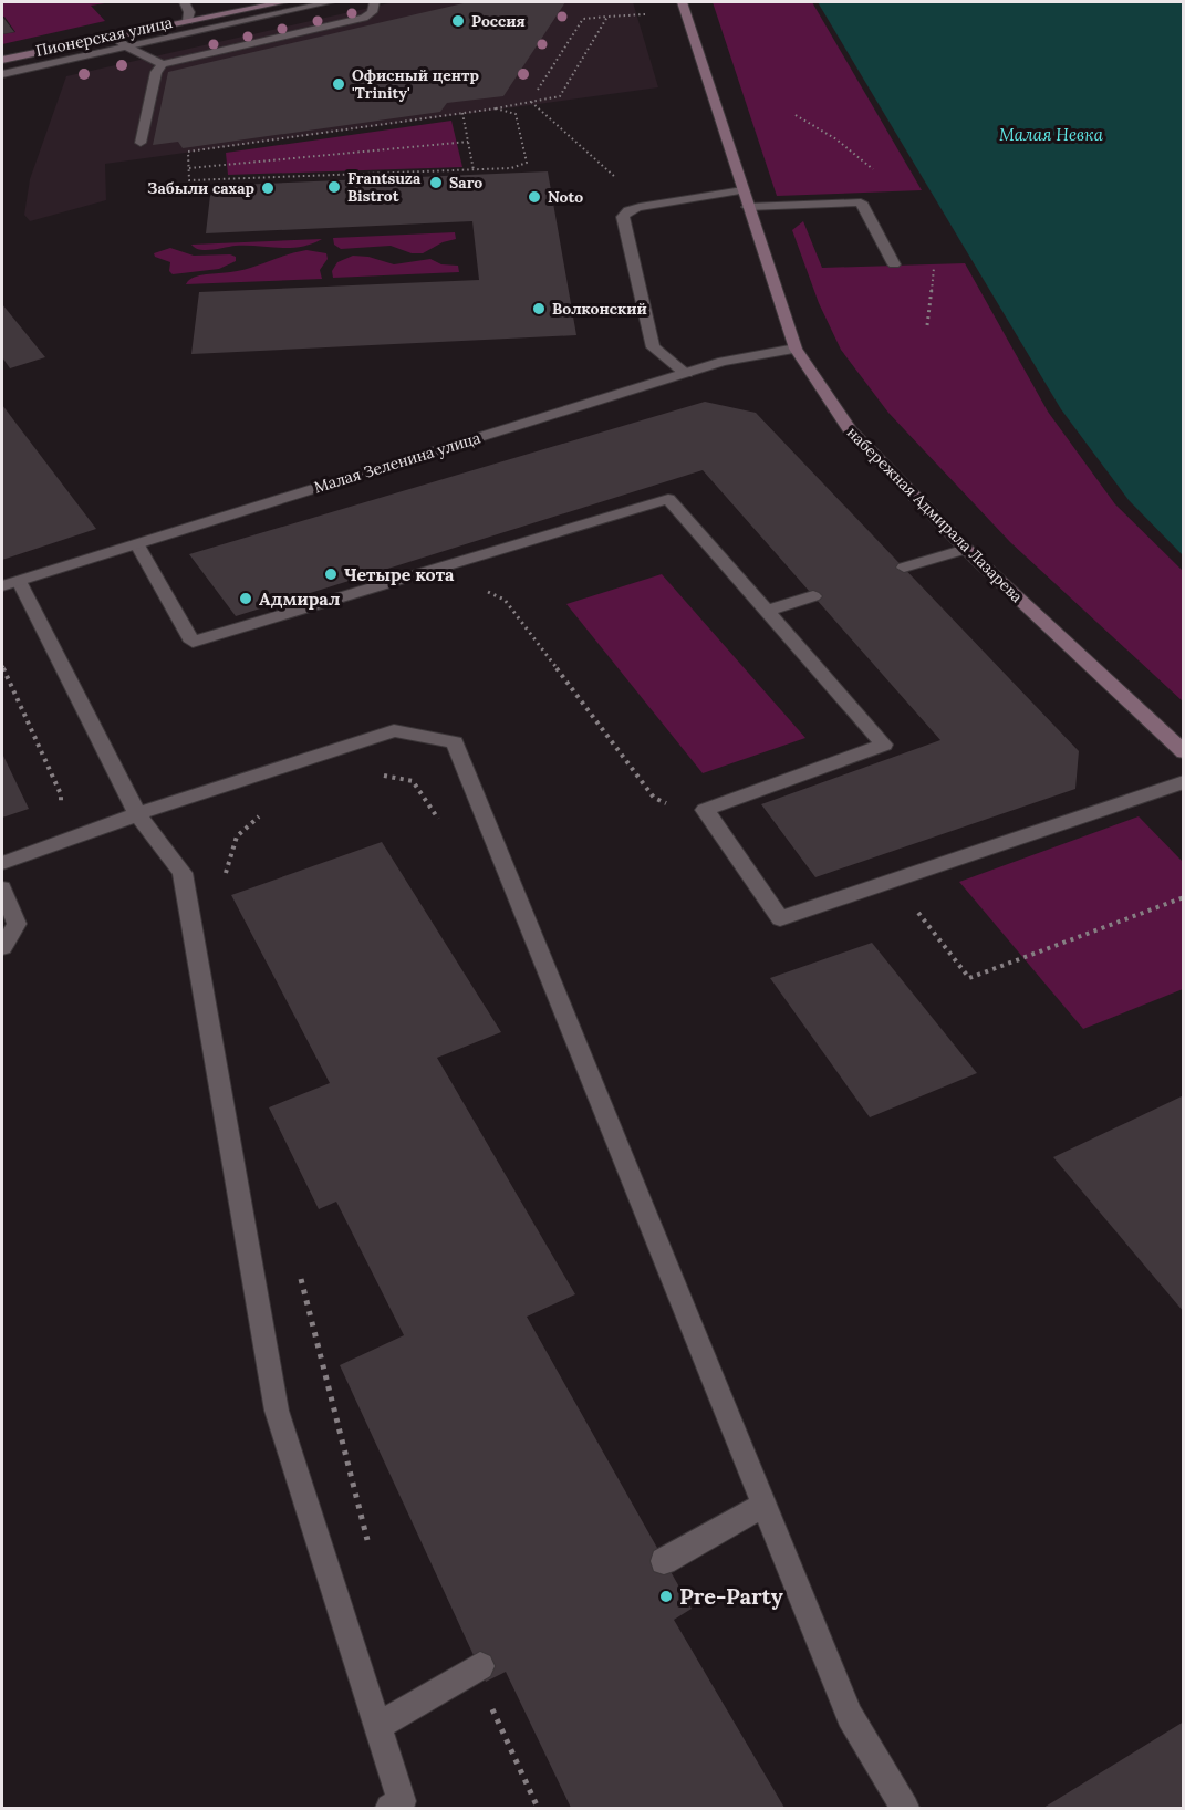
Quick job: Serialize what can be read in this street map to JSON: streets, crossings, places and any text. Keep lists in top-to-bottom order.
{
  "streets": {
    "main road": ["Пионерская улица", "набережная Адмирала Лазарева"],
    "street": ["Малая Зеленина улица"]
  },
  "crossings": [
    ["Малая Зеленина улица", "набережная Адмирала Лазарева"]
  ],
  "water": ["Малая Невка"],
  "places": [
    "Россия",
    "Офисный центр 'Trinity'",
    "Saro",
    "Frantsuza Bistrot",
    "Забыли сахар",
    "Noto",
    "Волконский",
    "Четыре кота",
    "Адмирал",
    "Pre-Party"
  ]
}
